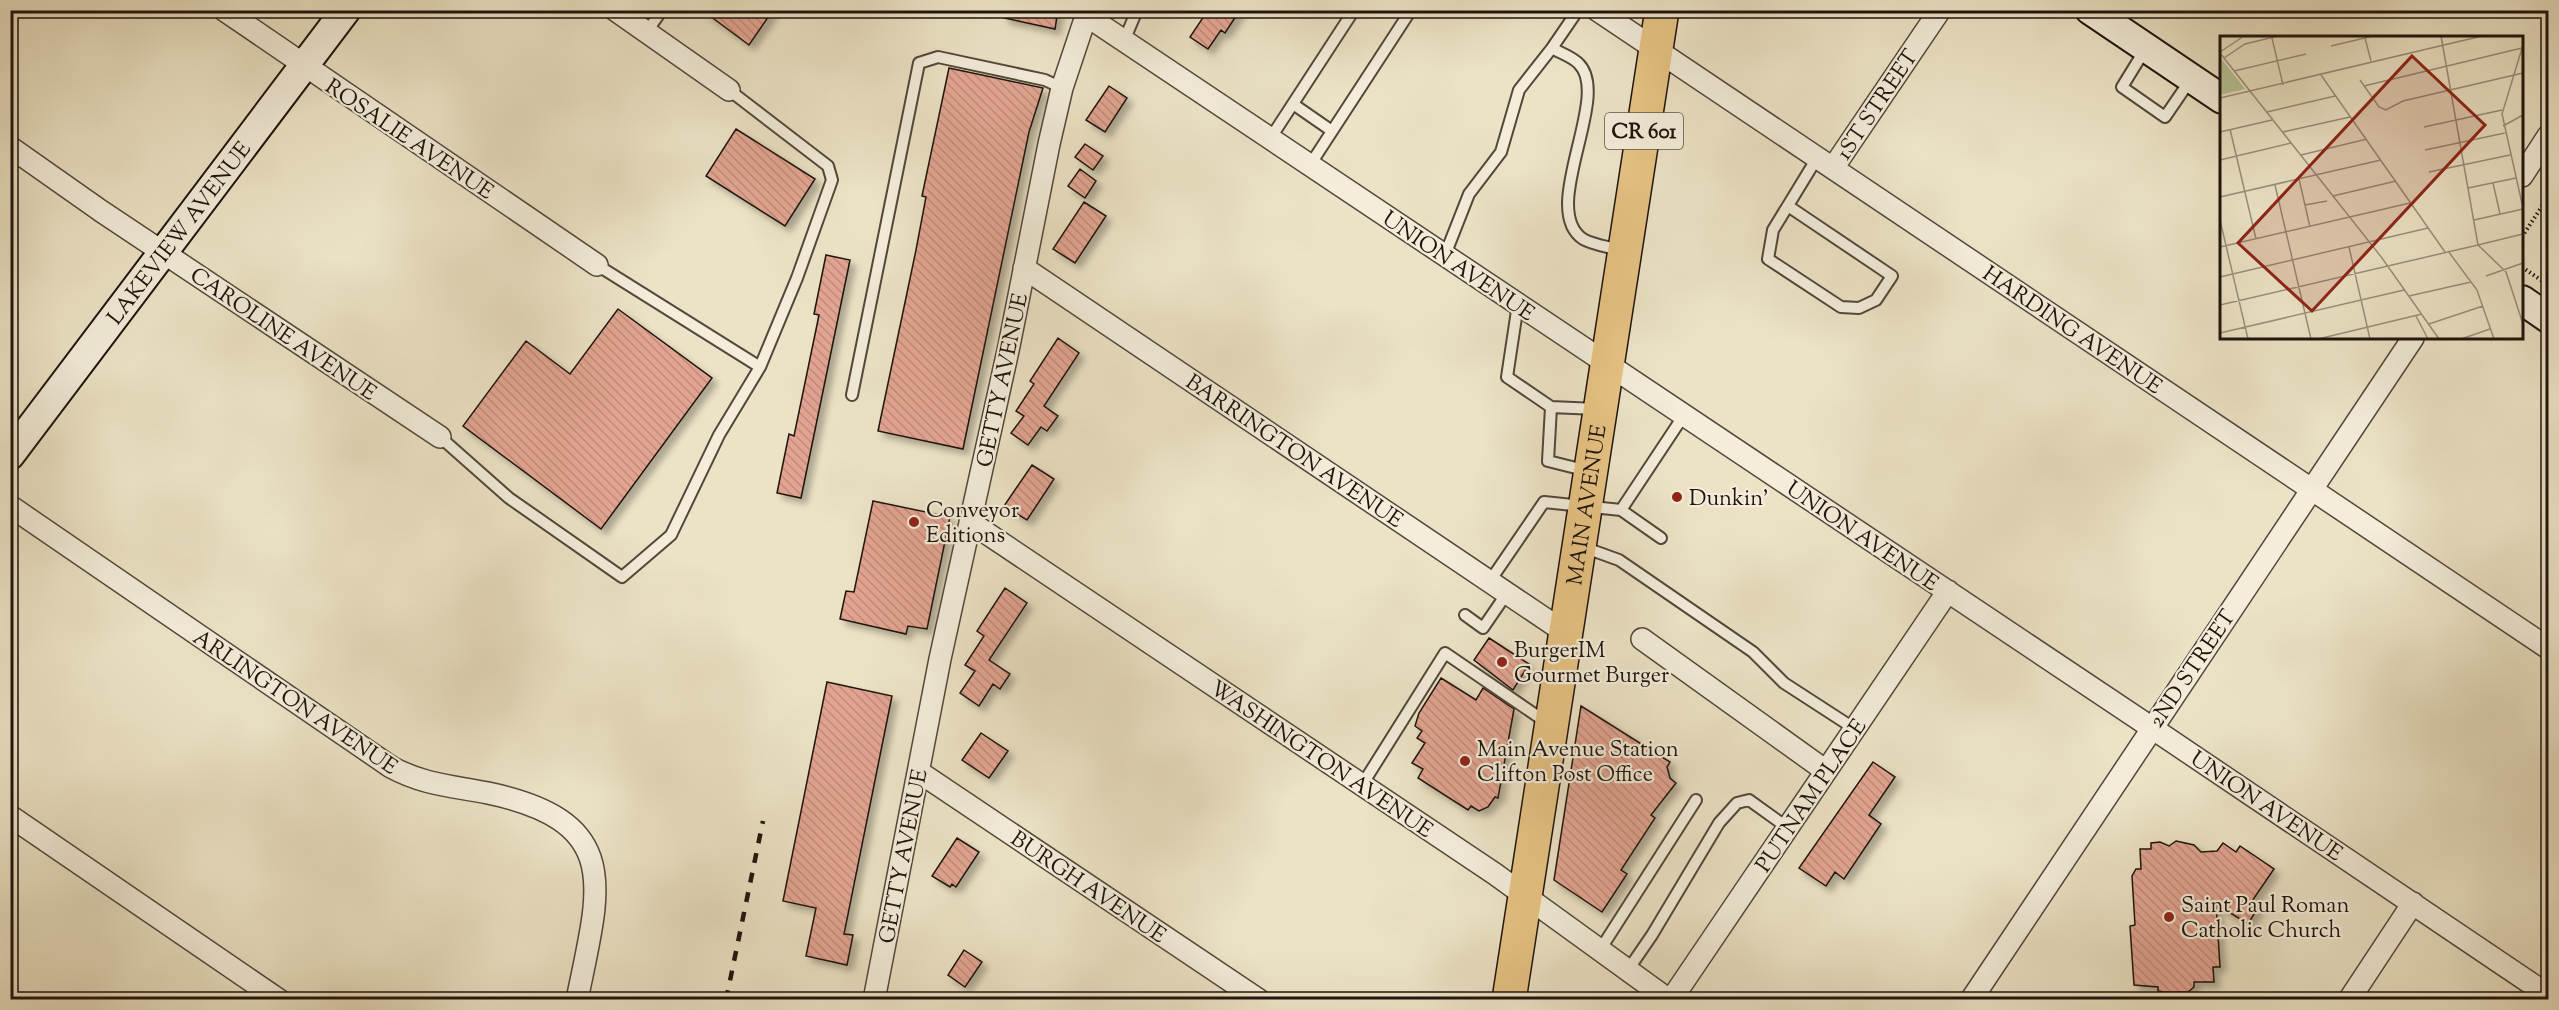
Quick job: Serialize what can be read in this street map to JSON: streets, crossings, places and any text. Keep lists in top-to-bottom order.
{
  "streets": {
    "main road": ["CR 601", "LAKEVIEW AVENUE", "MAIN AVENUE"],
    "street": [
      "1ST STREET",
      "ROSALIE AVENUE",
      "UNION AVENUE",
      "HARDING AVENUE",
      "CAROLINE AVENUE",
      "GETTY AVENUE",
      "BARRINGTON AVENUE",
      "2ND STREET",
      "ARLINGTON AVENUE",
      "WASHINGTON AVENUE",
      "PUTNAM PLACE",
      "BURGH AVENUE"
    ]
  },
  "crossings": [
    ["1ST STREET", "HARDING AVENUE"],
    ["ROSALIE AVENUE", "LAKEVIEW AVENUE"],
    ["LAKEVIEW AVENUE", "CAROLINE AVENUE"],
    ["UNION AVENUE", "GETTY AVENUE"],
    ["UNION AVENUE", "MAIN AVENUE"],
    ["UNION AVENUE", "2ND STREET"],
    ["UNION AVENUE", "PUTNAM PLACE"],
    ["HARDING AVENUE", "MAIN AVENUE"],
    ["HARDING AVENUE", "2ND STREET"],
    ["GETTY AVENUE", "BARRINGTON AVENUE"],
    ["GETTY AVENUE", "WASHINGTON AVENUE"],
    ["GETTY AVENUE", "BURGH AVENUE"],
    ["BARRINGTON AVENUE", "MAIN AVENUE"],
    ["MAIN AVENUE", "WASHINGTON AVENUE"],
    ["WASHINGTON AVENUE", "PUTNAM PLACE"]
  ],
  "places": [
    "Dunkin'",
    "Conveyor Editions",
    "BurgerIM Gourmet Burger",
    "Main Avenue Station Clifton Post Office",
    "Saint Paul Roman Catholic Church"
  ]
}
